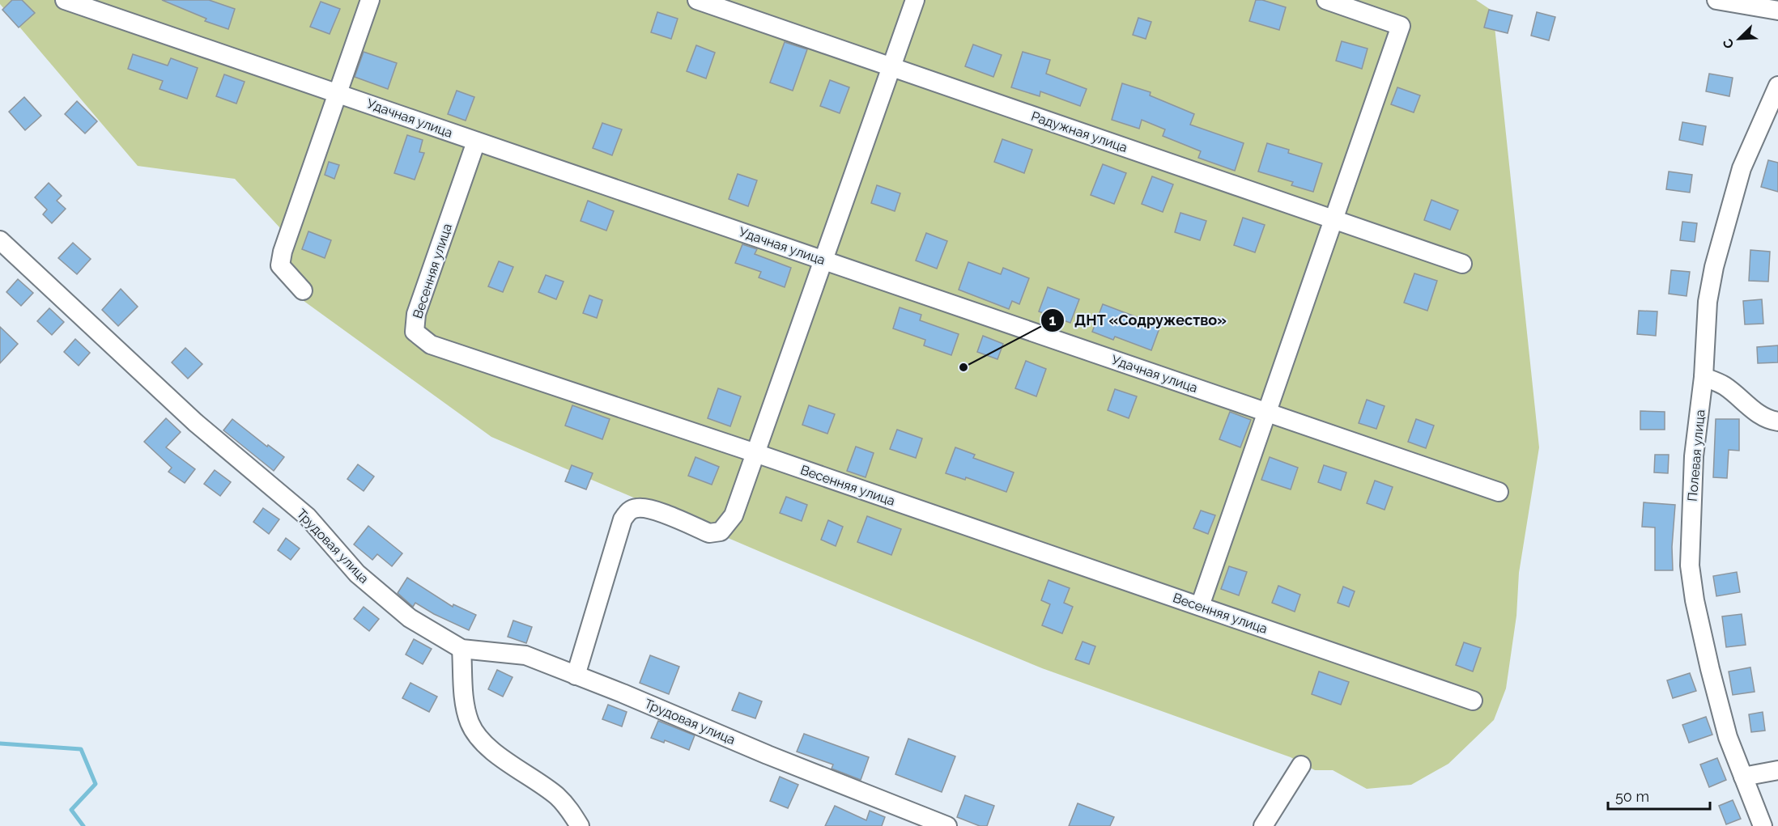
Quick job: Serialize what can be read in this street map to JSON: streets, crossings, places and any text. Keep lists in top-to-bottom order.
{
  "streets": {
    "street": [
      "Удачная улица",
      "Радужная улица",
      "Весенняя улица",
      "Полевая улица",
      "Трудовая улица"
    ]
  },
  "crossings": [
    ["Удачная улица", "Весенняя улица"]
  ],
  "places": ["ДНТ «Содружество»"],
  "scale_bar": "50 m",
  "north": "bottom left"
}
